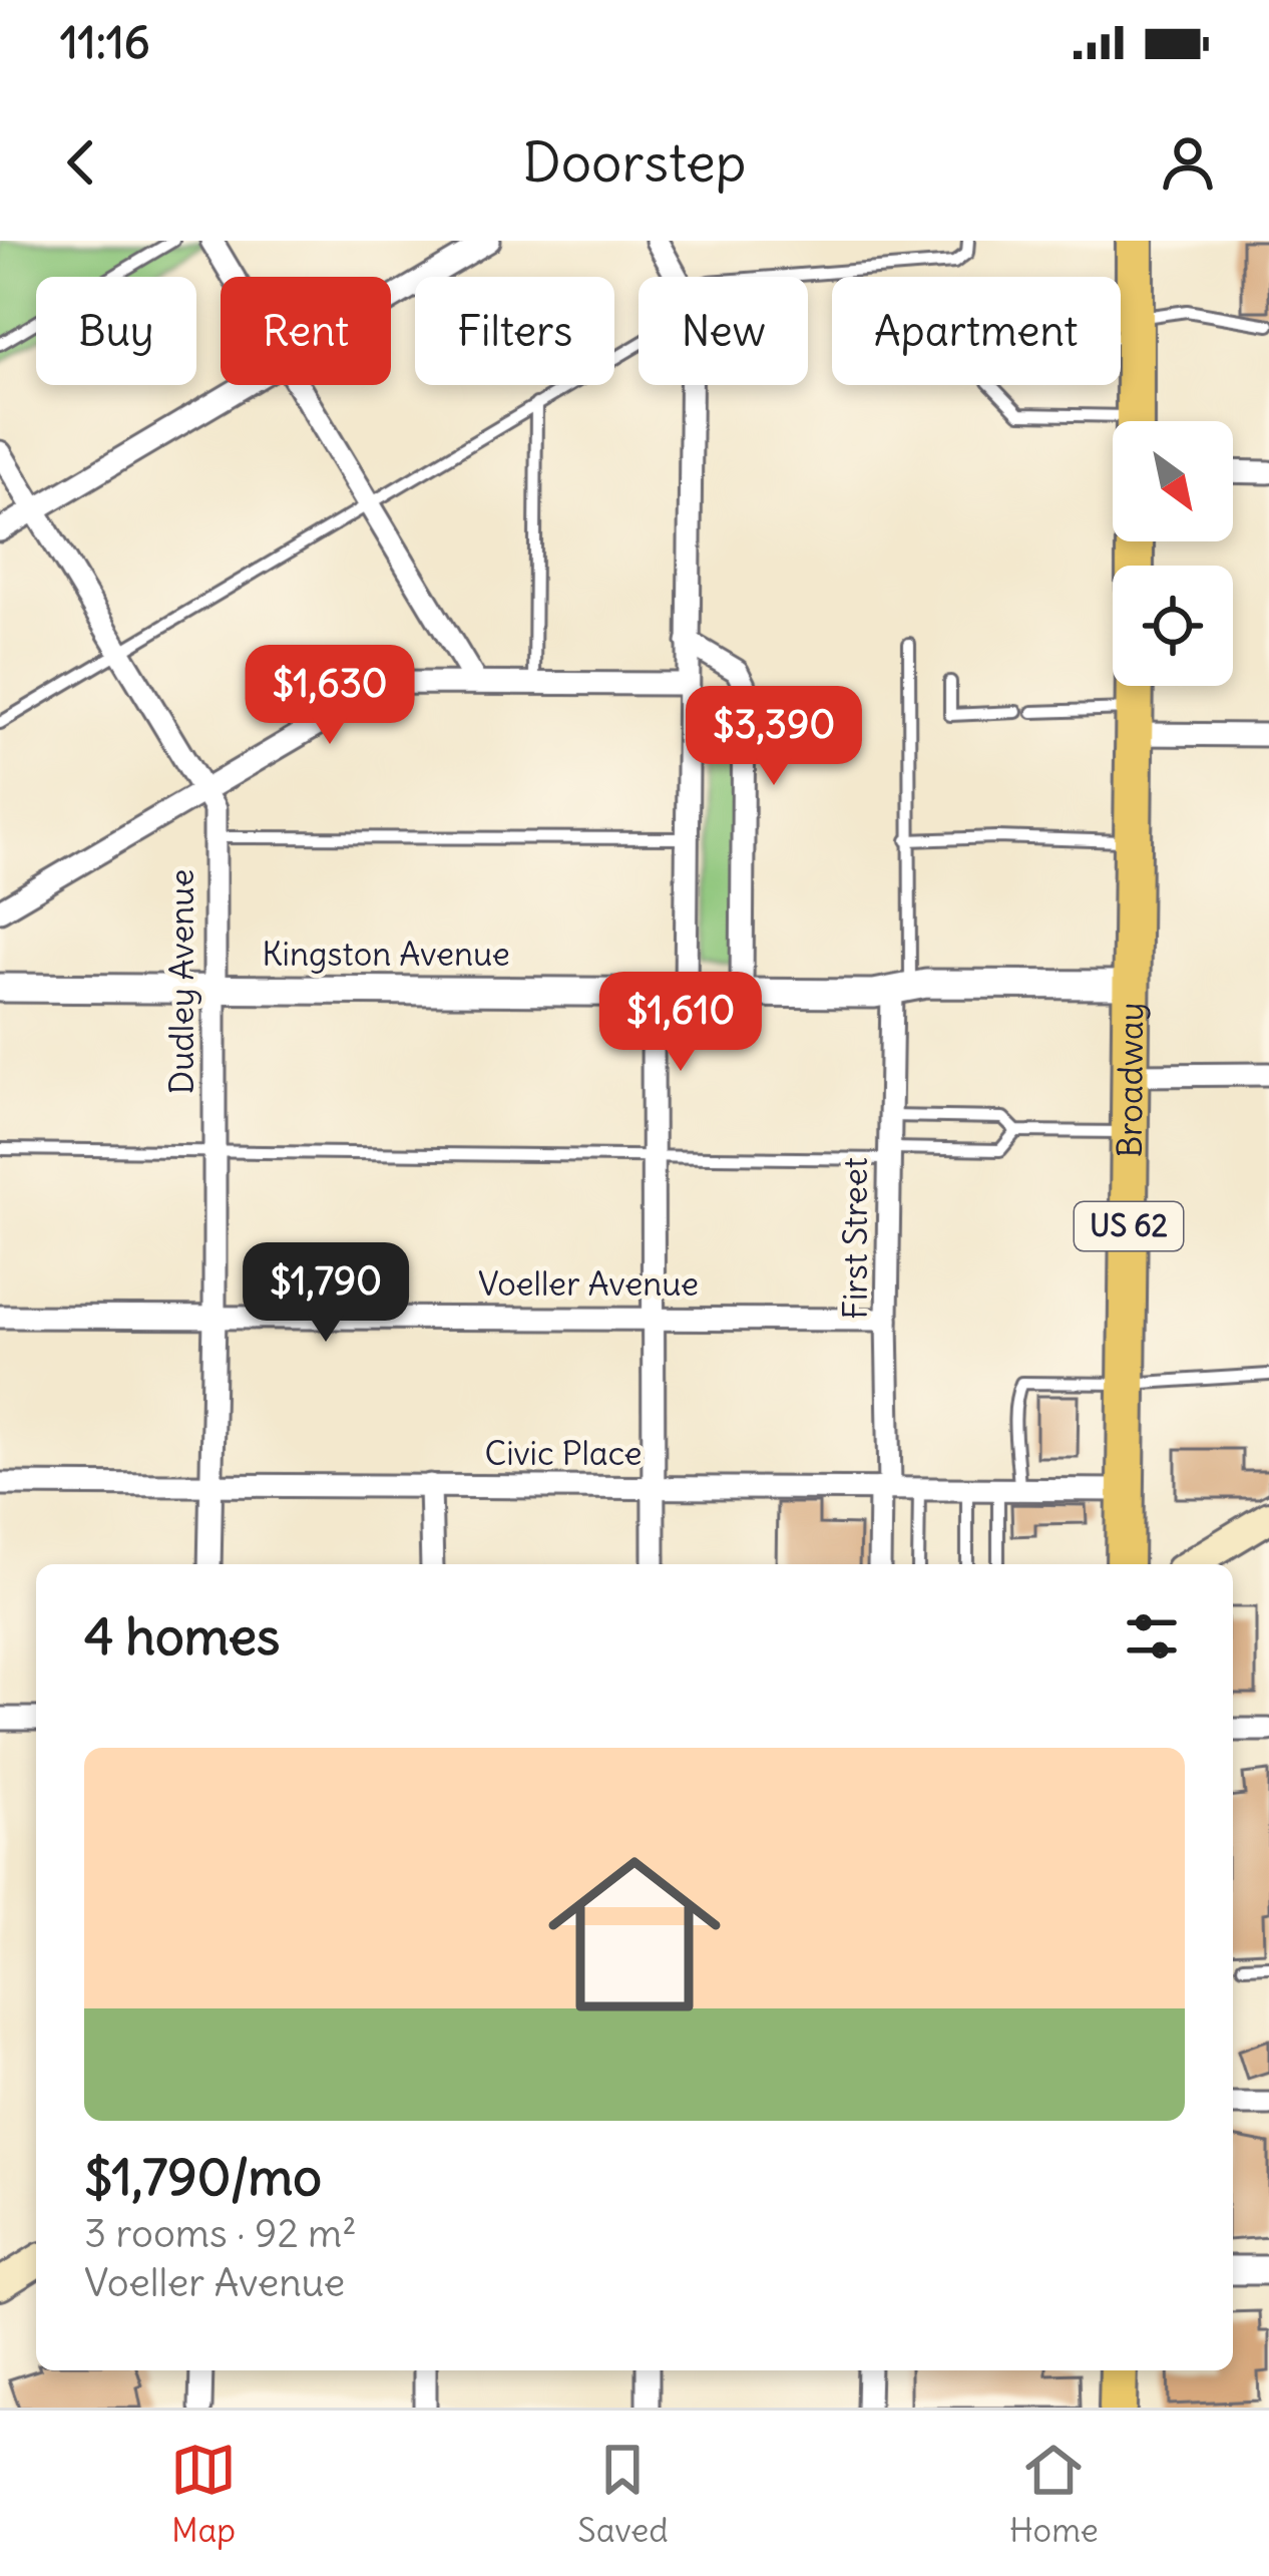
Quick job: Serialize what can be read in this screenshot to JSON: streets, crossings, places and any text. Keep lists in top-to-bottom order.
{
  "streets": {
    "main road": ["Broadway", "US 62"],
    "street": [
      "Kingston Avenue",
      "Dudley Avenue",
      "First Street",
      "Voeller Avenue",
      "Civic Place"
    ]
  },
  "crossings": [
    ["Kingston Avenue", "Dudley Avenue"],
    ["Kingston Avenue", "Broadway"],
    ["Kingston Avenue", "First Street"],
    ["Dudley Avenue", "Voeller Avenue"],
    ["Dudley Avenue", "Civic Place"],
    ["Broadway", "Civic Place"],
    ["First Street", "Voeller Avenue"],
    ["First Street", "Civic Place"]
  ],
  "north": "bottom right",
  "page": {
    "status": "11:16",
    "header": "Doorstep",
    "chip": [
      "Buy",
      "Rent",
      "Filters",
      "New",
      "Apartment"
    ],
    "price": [
      "$1,630",
      "$3,390",
      "$1,610",
      "$1,790"
    ],
    "heading": "4 homes",
    "list": [
      {
        "name": "$1,790/mo",
        "note": "3 rooms · 92 m² · Voeller Avenue"
      }
    ],
    "tabs": ["Map", "Saved", "Home"]
  }
}
